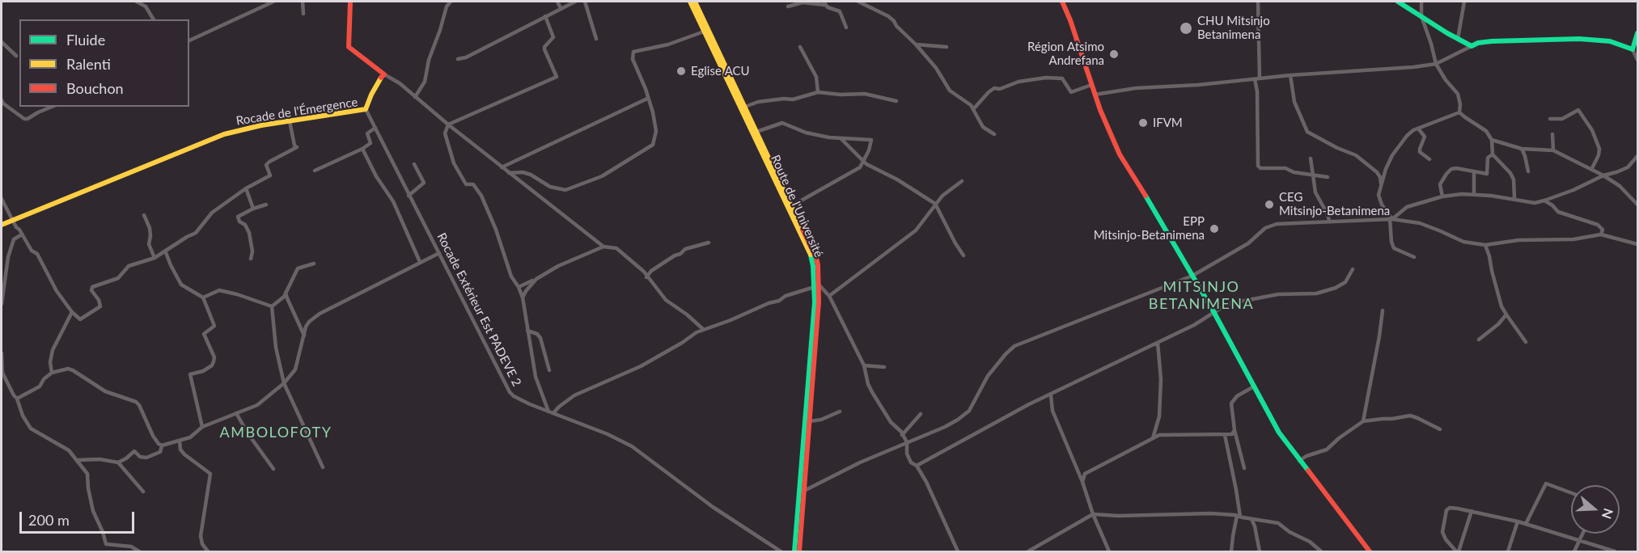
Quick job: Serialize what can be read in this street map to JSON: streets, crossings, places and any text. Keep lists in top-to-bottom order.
{
  "streets": {
    "street": ["Rocade de l'Émergence", "Route de l'Université", "Rocade Extérieur Est PADEVE 2"]
  },
  "crossings": [
    ["Rocade de l'Émergence", "Rocade Extérieur Est PADEVE 2"]
  ],
  "districts": ["MITSINJO BETANIMENA", "AMBOLOFOTY"],
  "places": [
    "CHU Mitsinjo Betanimena",
    "Région Atsimo Andrefana",
    "Eglise ACU",
    "IFVM",
    "CEG Mitsinjo-Betanimena",
    "EPP Mitsinjo-Betanimena"
  ],
  "legend": ["Fluide", "Ralenti", "Bouchon"],
  "scale_bar": "200 m",
  "north": "right"
}
